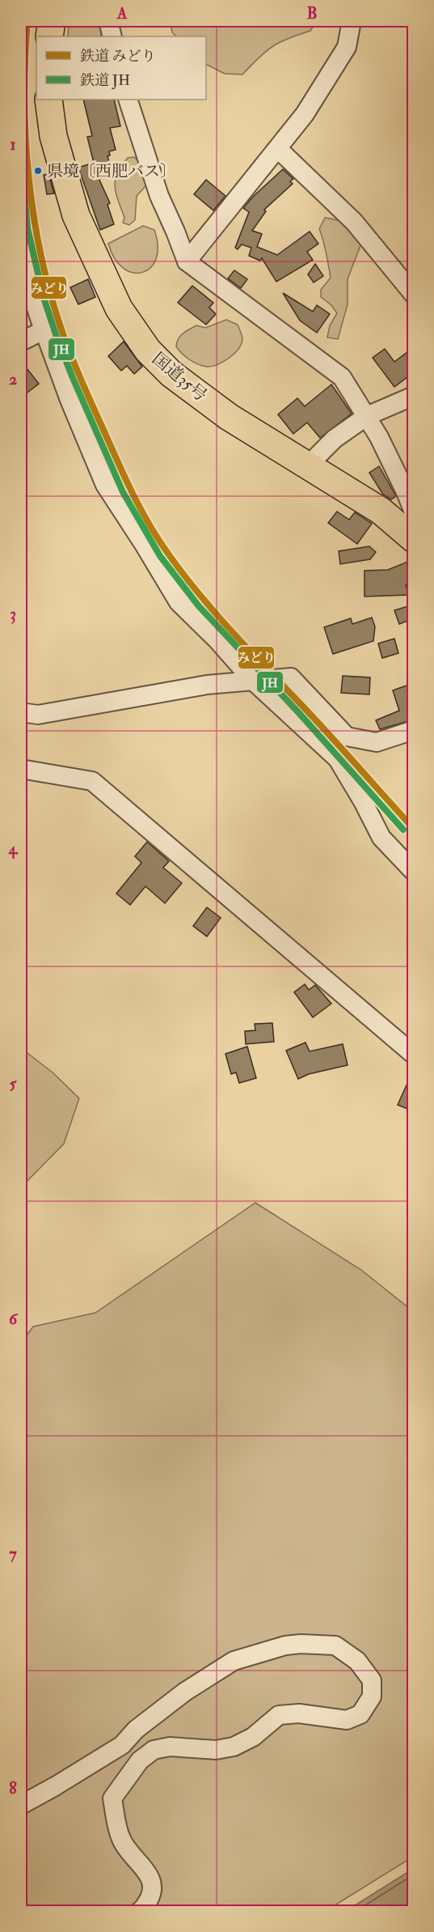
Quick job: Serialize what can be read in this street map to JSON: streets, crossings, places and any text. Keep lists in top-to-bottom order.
{
  "streets": {
    "highway": ["国道35号"]
  },
  "places": ["県境〔西肥バス〕"],
  "lines": ["rail line みどり", "rail line JH"],
  "legend": ["鉄道 みどり", "鉄道 JH"],
  "grid": {
    "columns": ["A", "B"],
    "rows": [
      "1",
      "2",
      "3",
      "4",
      "5",
      "6",
      "7",
      "8"
    ]
  }
}
